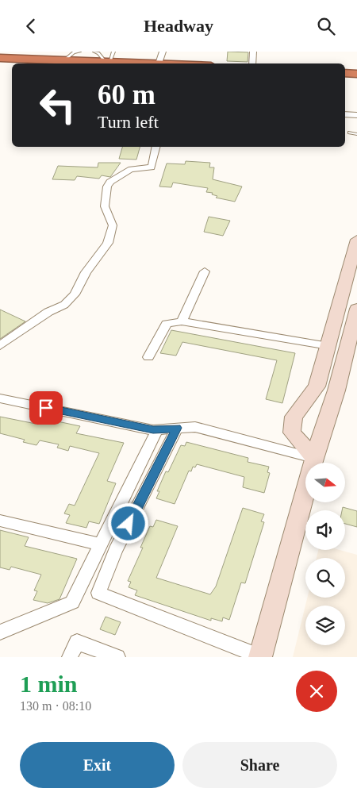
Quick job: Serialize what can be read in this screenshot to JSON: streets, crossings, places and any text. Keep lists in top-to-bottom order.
{
  "north": "right",
  "page": {
    "header": "Headway",
    "turn": ["60 m", "Turn left"],
    "heading": ["1 min", "130 m · 08:10"],
    "buttons": ["Exit", "Share"]
  }
}
